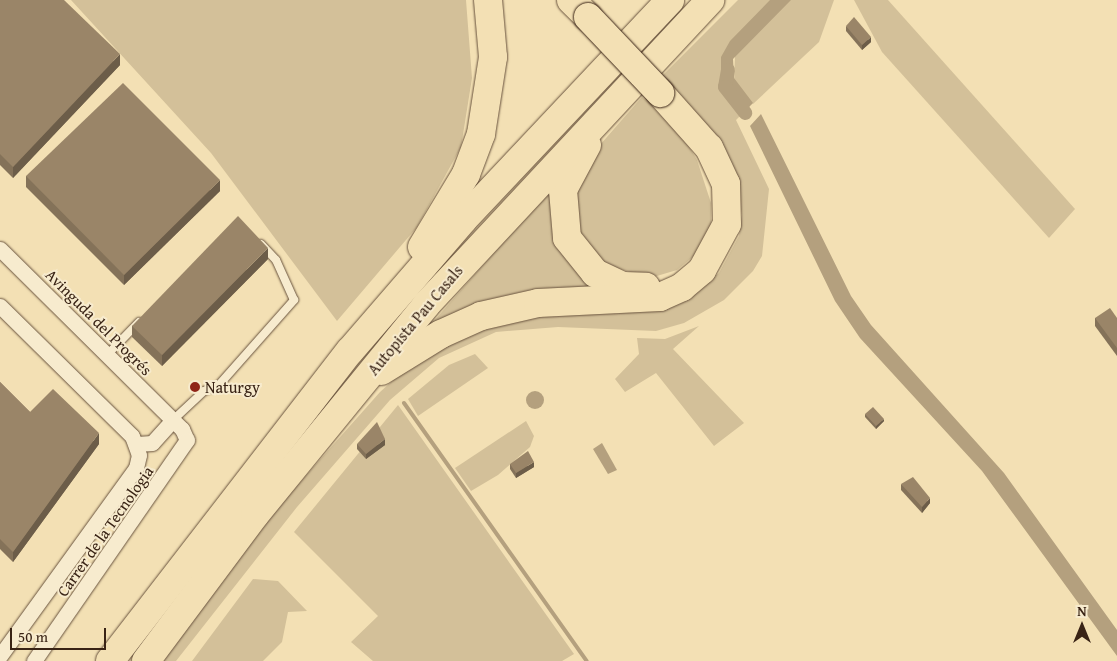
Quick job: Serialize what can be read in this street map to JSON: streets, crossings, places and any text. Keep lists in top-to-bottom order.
{
  "streets": {
    "highway": ["Autopista Pau Casals"],
    "street": ["Avinguda del Progrés", "Carrer de la Tecnologia"]
  },
  "crossings": [
    ["Avinguda del Progrés", "Carrer de la Tecnologia"]
  ],
  "places": ["Naturgy"],
  "scale_bar": "50 m",
  "north": "top"
}
